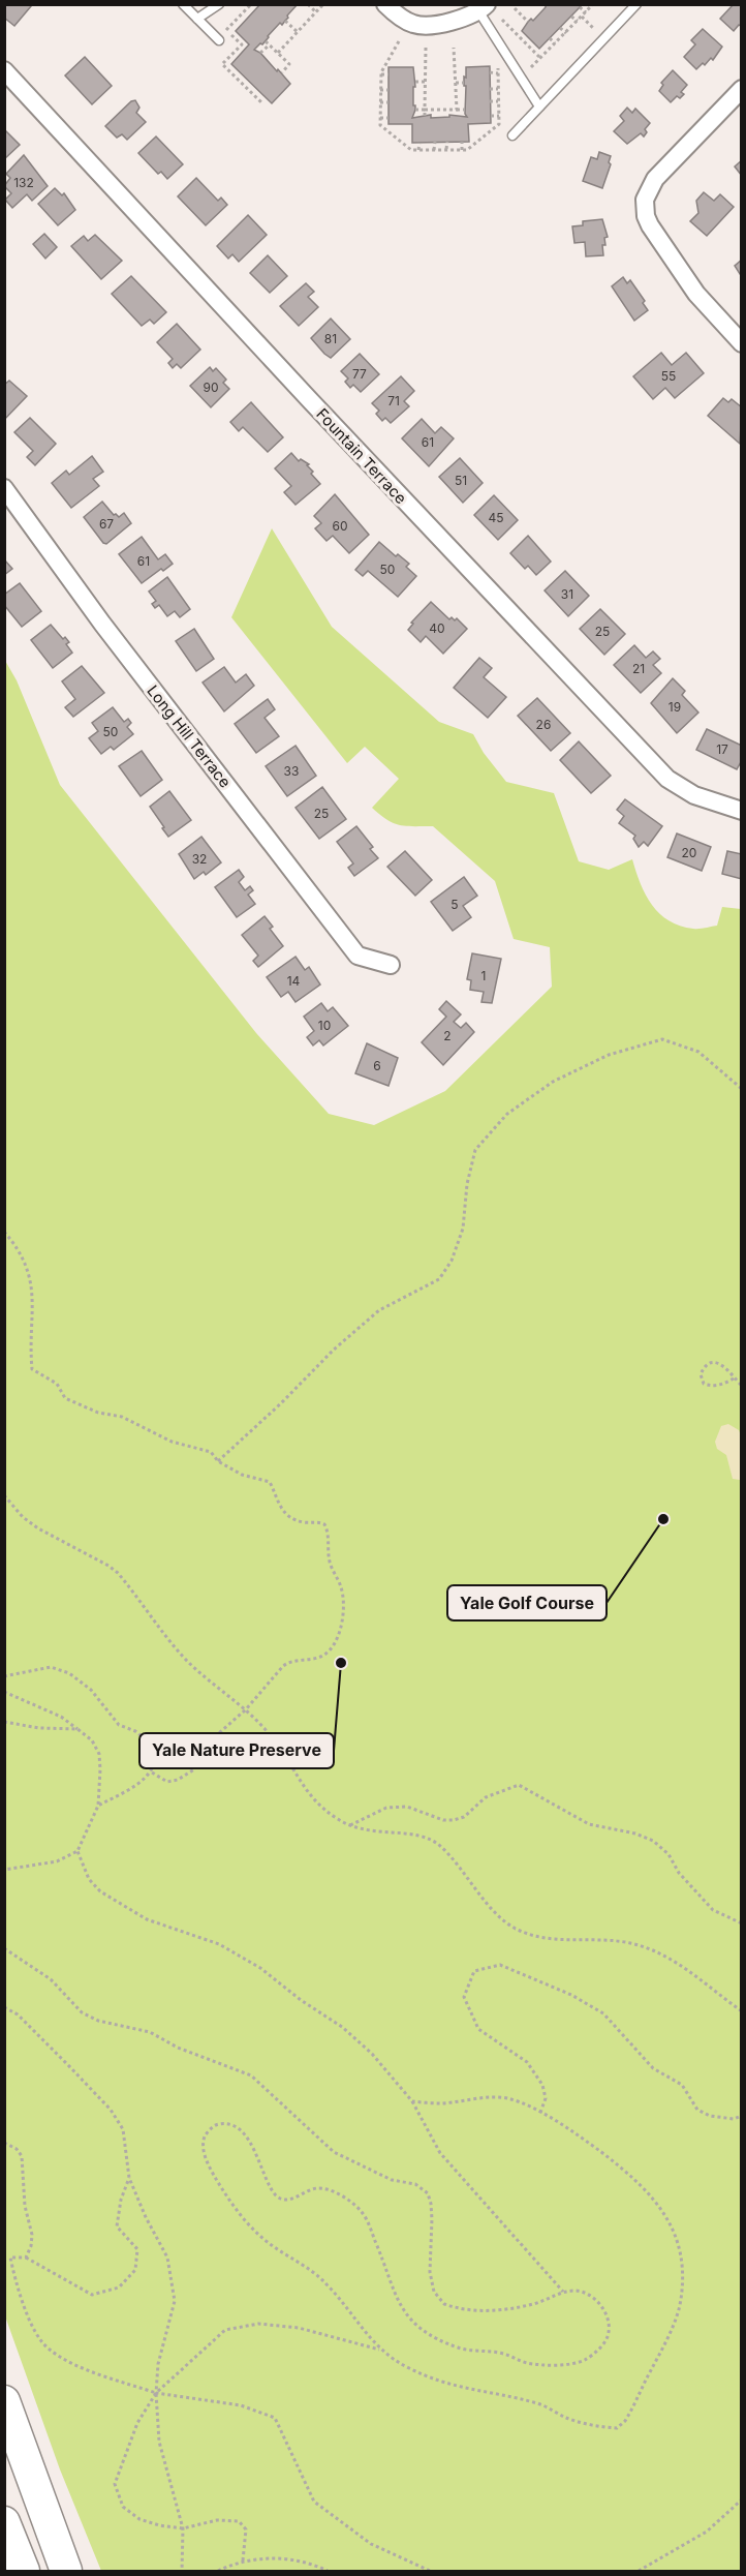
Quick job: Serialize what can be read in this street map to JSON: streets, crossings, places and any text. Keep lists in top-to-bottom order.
{
  "streets": {
    "street": ["Fountain Terrace", "Long Hill Terrace"]
  },
  "places": ["Yale Golf Course", "Yale Nature Preserve"],
  "house_numbers": [
    "132",
    "81",
    "77",
    "55",
    "90",
    "71",
    "61",
    "51",
    "45",
    "67",
    "60",
    "61",
    "50",
    "31",
    "40",
    "25",
    "21",
    "19",
    "26",
    "50",
    "17",
    "33",
    "25",
    "20",
    "32",
    "5",
    "1",
    "14",
    "10",
    "2",
    "6"
  ]
}
